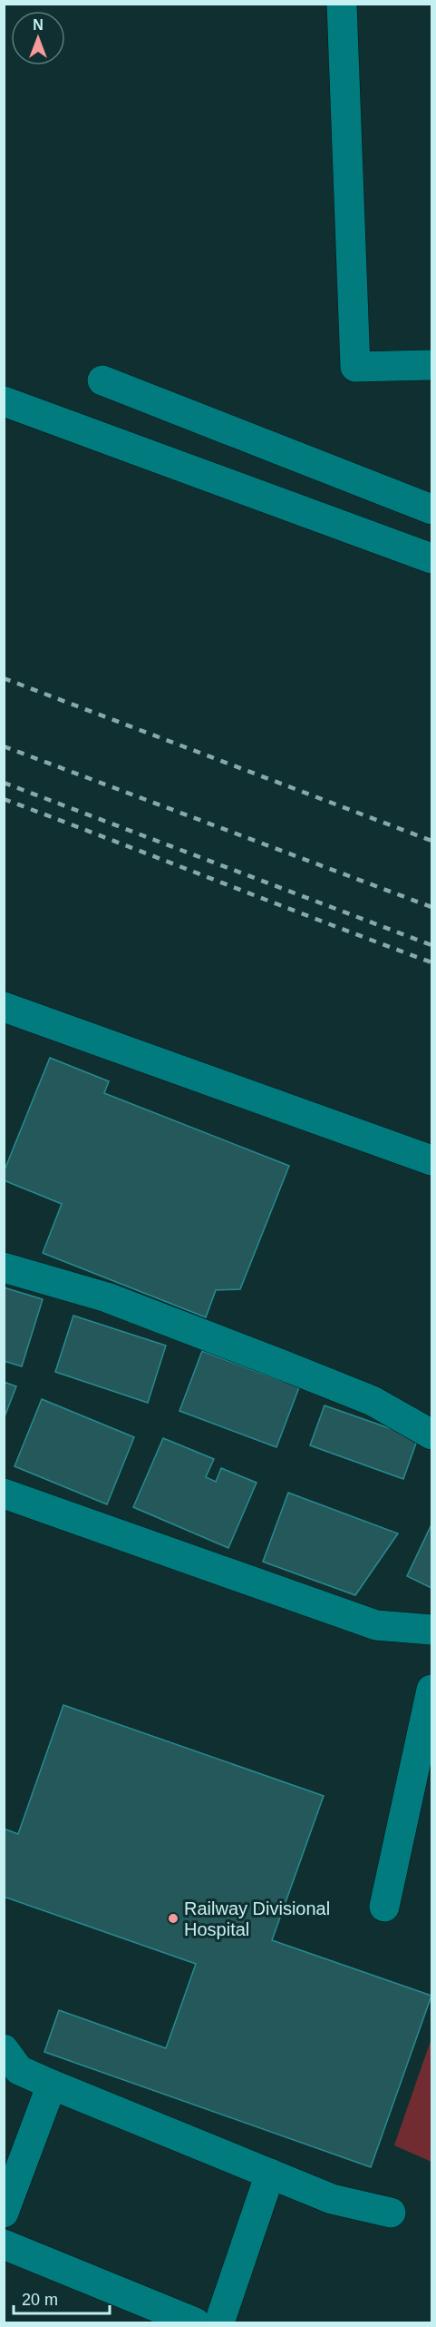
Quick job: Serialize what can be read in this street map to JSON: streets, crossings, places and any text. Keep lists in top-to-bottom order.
{
  "places": ["Railway Divisional Hospital"],
  "scale_bar": "20 m",
  "north": "top"
}
